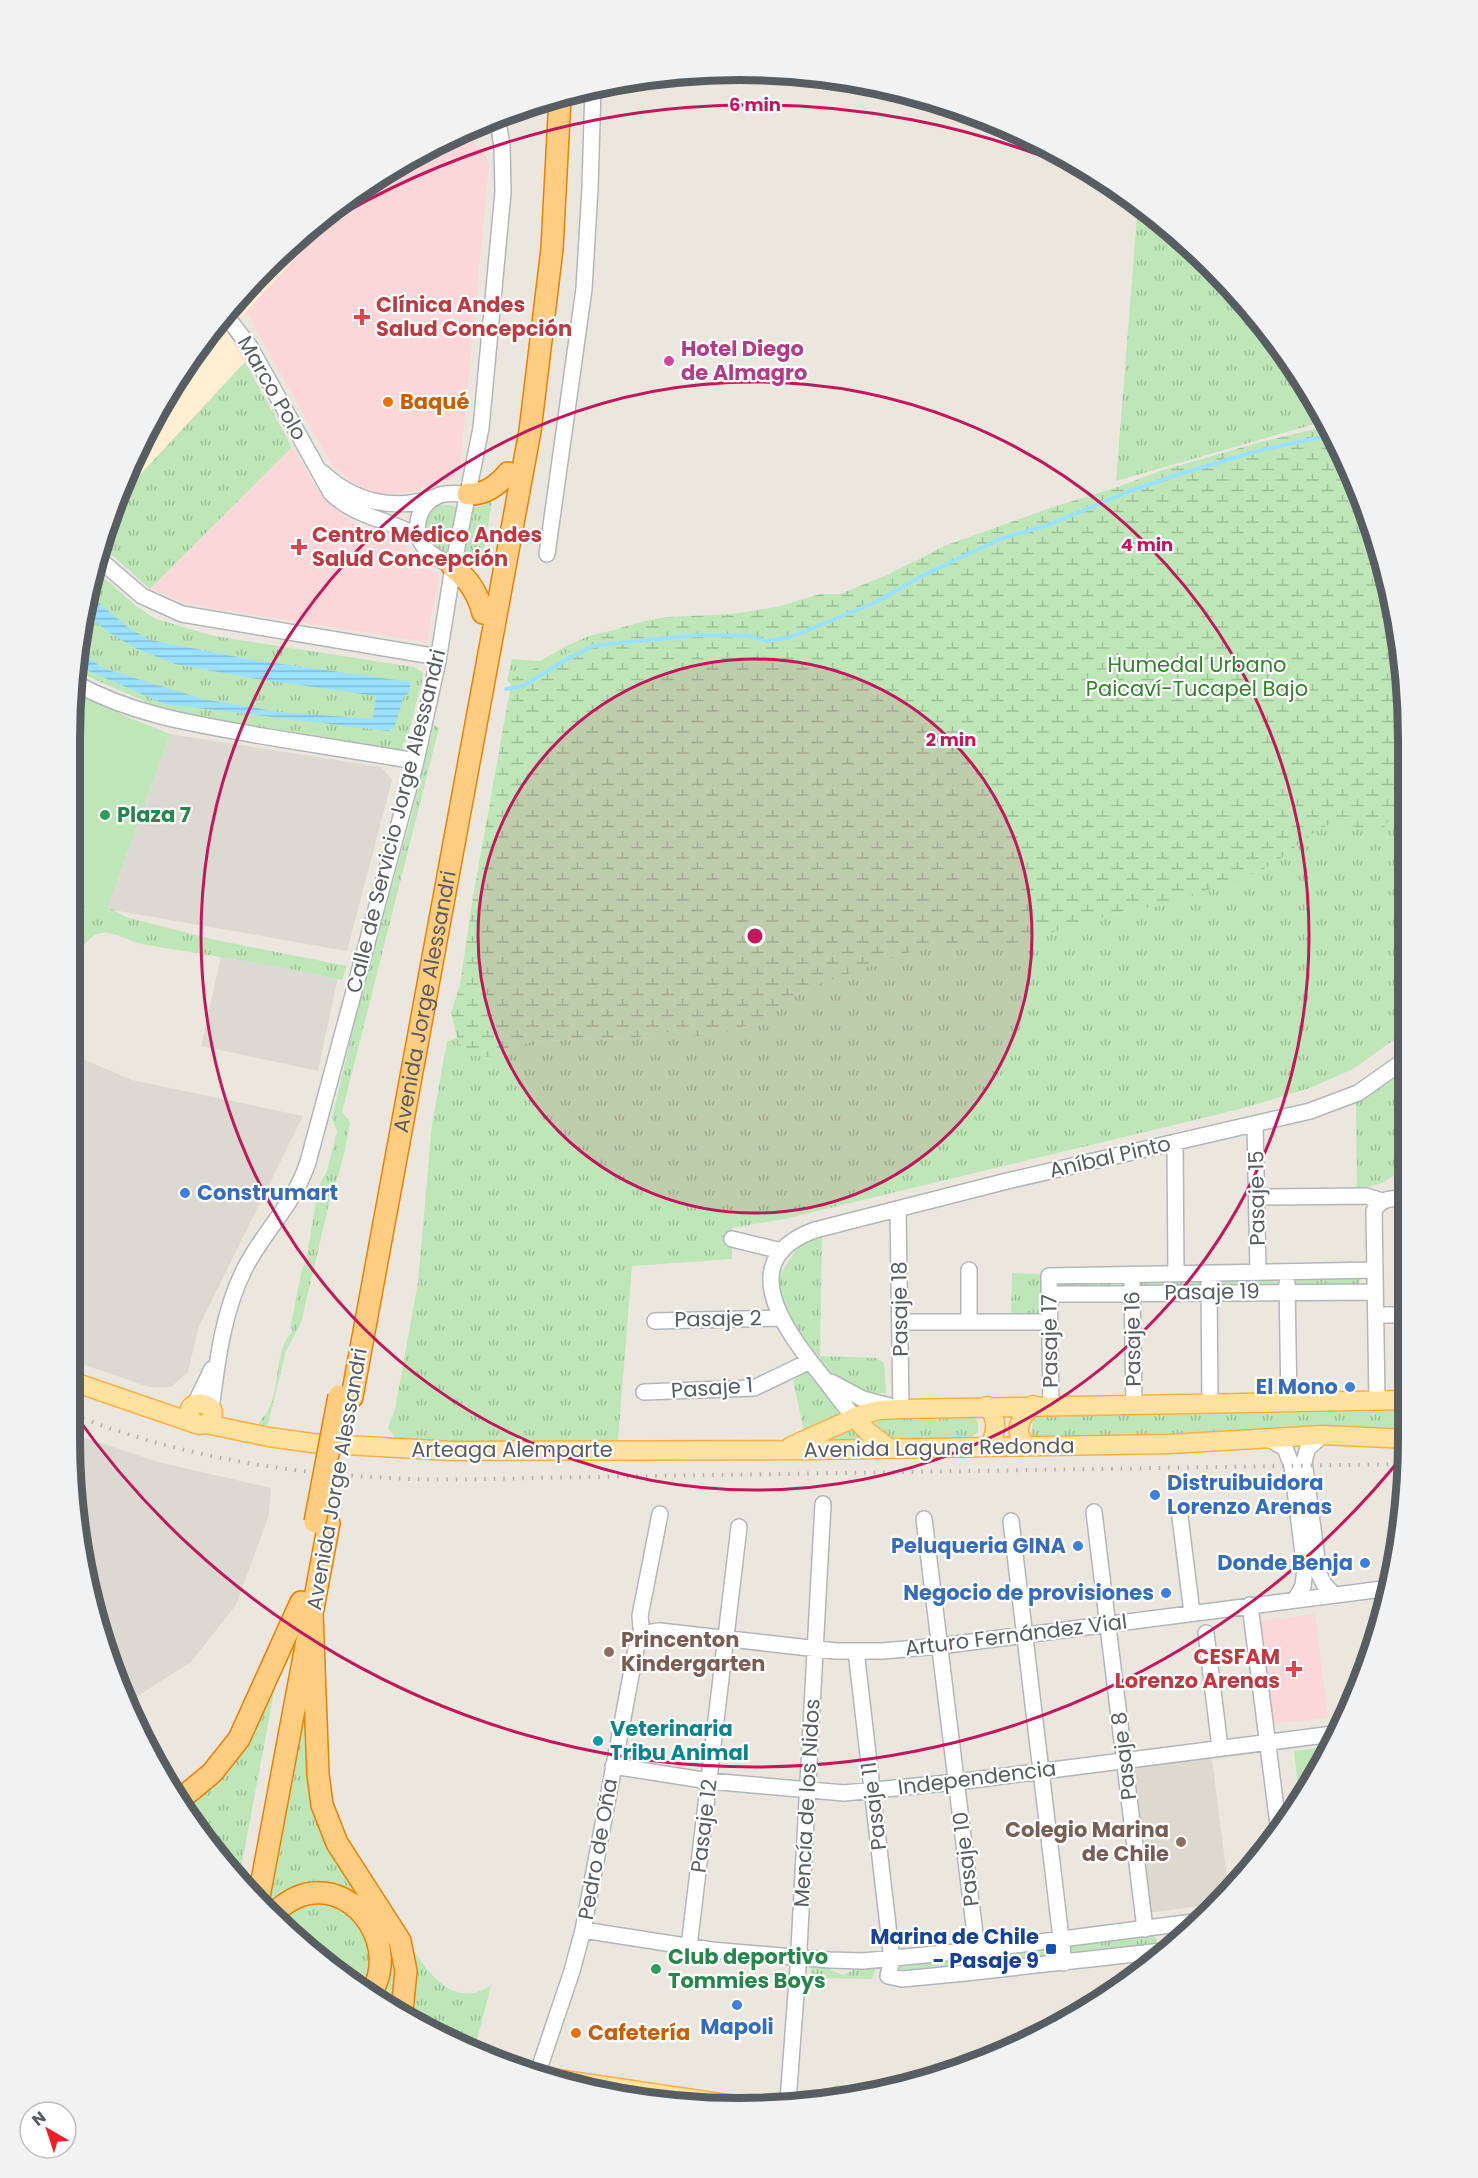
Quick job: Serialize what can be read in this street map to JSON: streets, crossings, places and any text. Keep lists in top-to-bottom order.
{
  "streets": {
    "highway": ["Avenida Jorge Alessandri"],
    "main road": ["Avenida Laguna Redonda", "Arteaga Alemparte"],
    "street": [
      "Marco Polo",
      "Calle de Servicio Jorge Alessandri",
      "Aníbal Pinto",
      "Pasaje 15",
      "Pasaje 19",
      "Pasaje 18",
      "Pasaje 2",
      "Pasaje 16",
      "Pasaje 17",
      "Pasaje 1",
      "Arturo Fernández Vial",
      "Pasaje 8",
      "Independencia",
      "Mencía de los Nidos",
      "Pasaje 11",
      "Pasaje 12",
      "Pedro de Oña",
      "Pasaje 10"
    ]
  },
  "crossings": [
    ["Marco Polo", "Calle de Servicio Jorge Alessandri"],
    ["Calle de Servicio Jorge Alessandri", "Arteaga Alemparte"],
    ["Aníbal Pinto", "Pasaje 15"],
    ["Aníbal Pinto", "Pasaje 18"],
    ["Pasaje 15", "Pasaje 19"],
    ["Pasaje 19", "Pasaje 16"],
    ["Pasaje 19", "Pasaje 17"],
    ["Pasaje 18", "Avenida Laguna Redonda"],
    ["Pasaje 16", "Avenida Laguna Redonda"],
    ["Pasaje 17", "Avenida Laguna Redonda"],
    ["Avenida Laguna Redonda", "Arteaga Alemparte"],
    ["Arturo Fernández Vial", "Pasaje 8"],
    ["Arturo Fernández Vial", "Mencía de los Nidos"],
    ["Arturo Fernández Vial", "Pasaje 11"],
    ["Arturo Fernández Vial", "Pasaje 12"],
    ["Arturo Fernández Vial", "Pedro de Oña"],
    ["Arturo Fernández Vial", "Pasaje 10"],
    ["Pasaje 8", "Independencia"],
    ["Independencia", "Mencía de los Nidos"],
    ["Independencia", "Pasaje 11"],
    ["Independencia", "Pasaje 12"],
    ["Independencia", "Pedro de Oña"],
    ["Independencia", "Pasaje 10"]
  ],
  "parks": ["Humedal Urbano Paicaví-Tucapel Bajo"],
  "places": {
    "health": ["Clínica Andes Salud Concepción", "Centro Médico Andes Salud Concepción", "CESFAM Lorenzo Arenas"],
    "other": [
      "Hotel Diego de Almagro",
      "Baqué",
      "Plaza 7",
      "Construmart",
      "El Mono",
      "Distruibuidora Lorenzo Arenas",
      "Peluqueria GINA",
      "Donde Benja",
      "Negocio de provisiones",
      "Princenton Kindergarten",
      "Veterinaria Tribu Animal",
      "Colegio Marina de Chile",
      "Club deportivo Tommies Boys",
      "Mapoli",
      "Cafetería"
    ],
    "transit": ["Marina de Chile - Pasaje 9"]
  },
  "north": "top left",
  "rings": ["6 min", "4 min", "2 min"]
}
